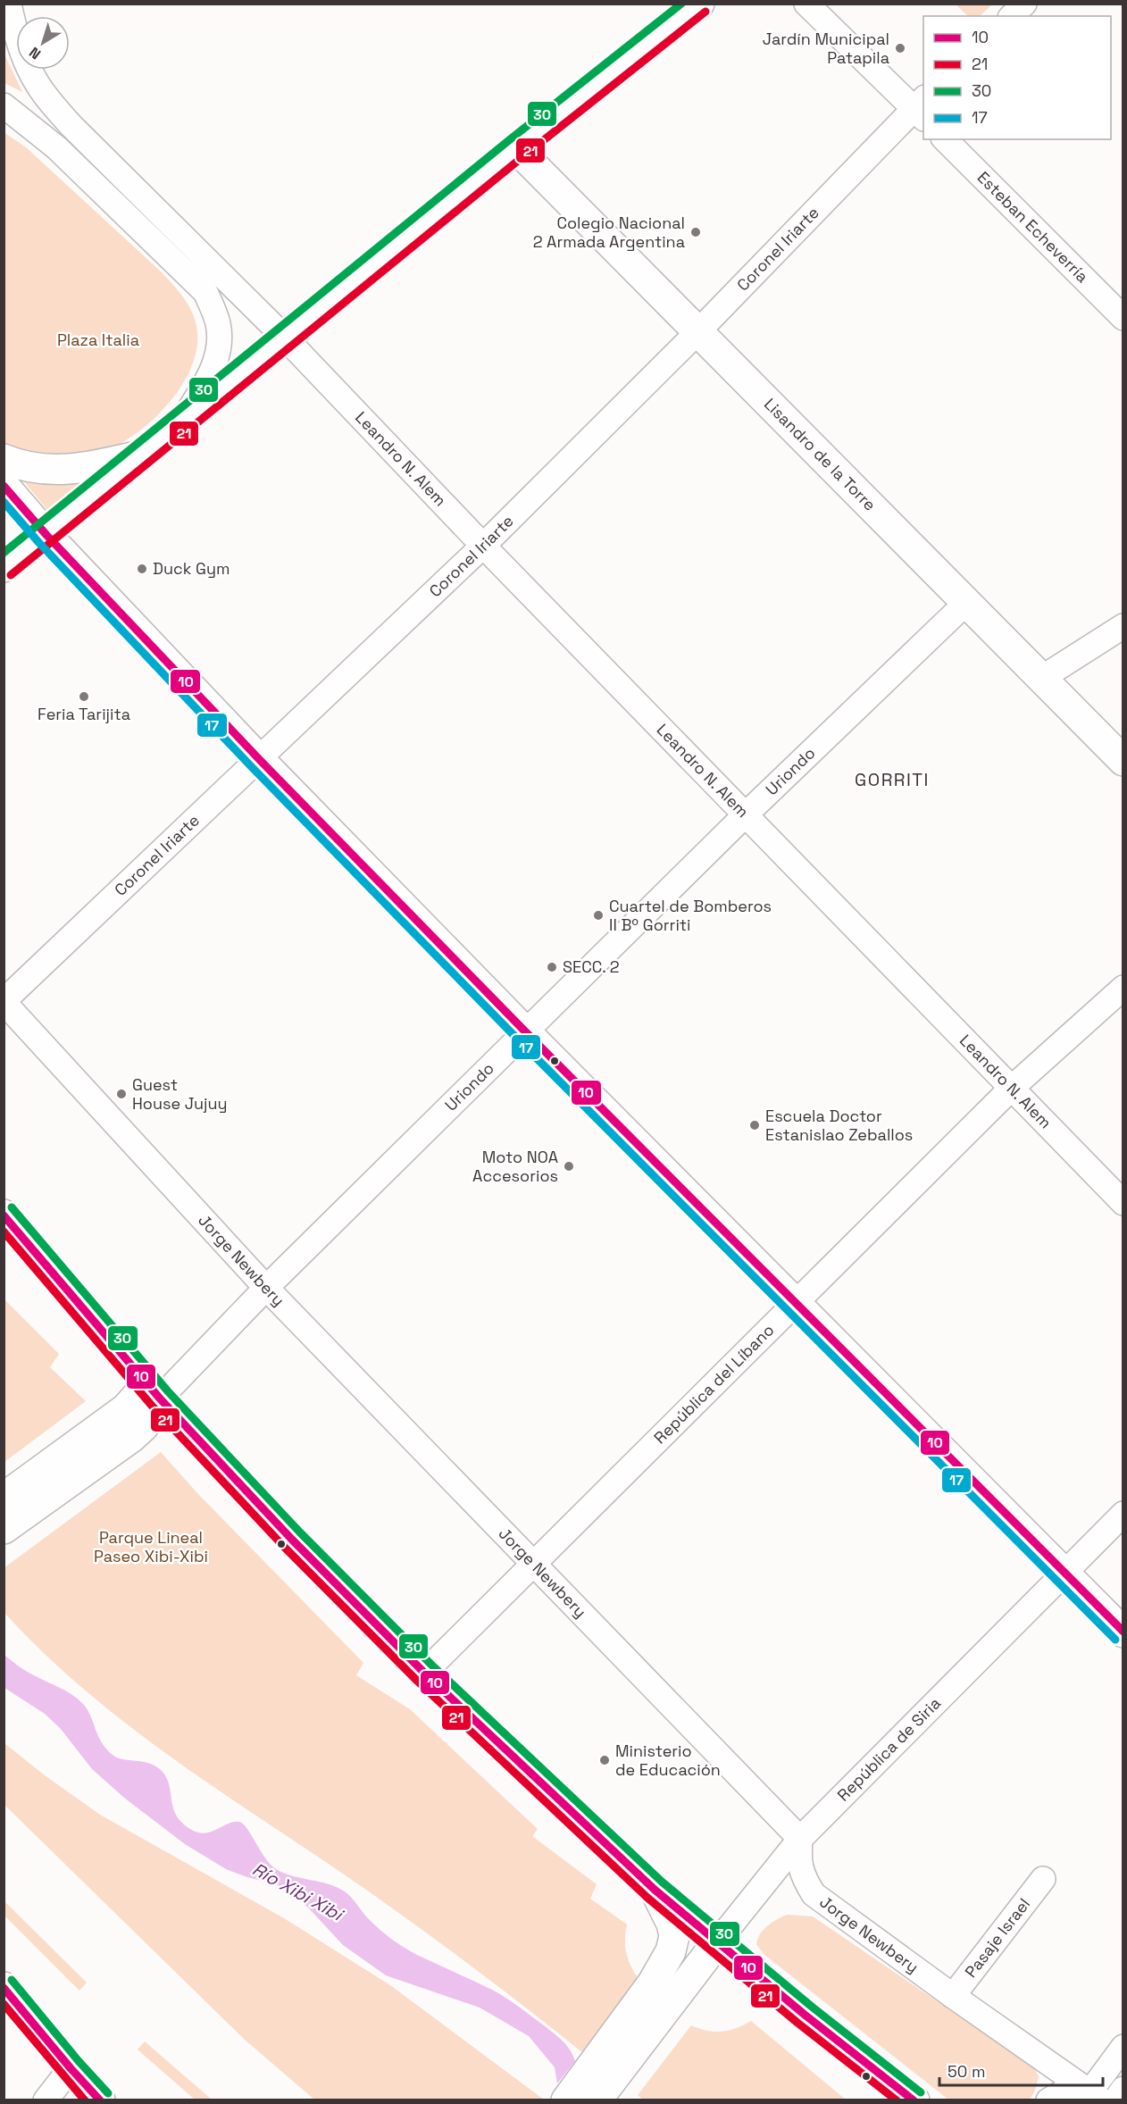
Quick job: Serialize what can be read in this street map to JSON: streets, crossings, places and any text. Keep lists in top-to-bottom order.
{
  "streets": {
    "main road": ["Lisandro de la Torre", "República de Siria"],
    "street": [
      "Esteban Echeverría",
      "Coronel Iriarte",
      "Leandro N. Alem",
      "Uriondo",
      "Jorge Newbery",
      "República del Líbano",
      "Pasaje Israel"
    ]
  },
  "crossings": [
    ["Coronel Iriarte", "Lisandro de la Torre"],
    ["Coronel Iriarte", "Leandro N. Alem"],
    ["Coronel Iriarte", "Jorge Newbery"],
    ["Lisandro de la Torre", "Uriondo"],
    ["Leandro N. Alem", "Uriondo"],
    ["Leandro N. Alem", "República del Líbano"],
    ["Uriondo", "Jorge Newbery"],
    ["Jorge Newbery", "República del Líbano"],
    ["Jorge Newbery", "República de Siria"],
    ["Jorge Newbery", "Pasaje Israel"]
  ],
  "districts": ["GORRITI"],
  "water": ["Río Xibi Xibi"],
  "parks": ["Plaza Italia", "Parque Lineal Paseo Xibi-Xibi"],
  "places": [
    "Jardín Municipal Patapila",
    "Colegio Nacional 2 Armada Argentina",
    "Duck Gym",
    "Feria Tarijita",
    "Cuartel de Bomberos II Bº Gorriti",
    "SECC. 2",
    "Guest House Jujuy",
    "Escuela Doctor Estanislao Zeballos",
    "Moto NOA Accesorios",
    "Ministerio de Educación"
  ],
  "lines": [
    "transit line 30",
    "transit line 21",
    "transit line 10",
    "transit line 17"
  ],
  "legend": [
    "10",
    "21",
    "30",
    "17"
  ],
  "scale_bar": "50 m",
  "north": "bottom left"
}
